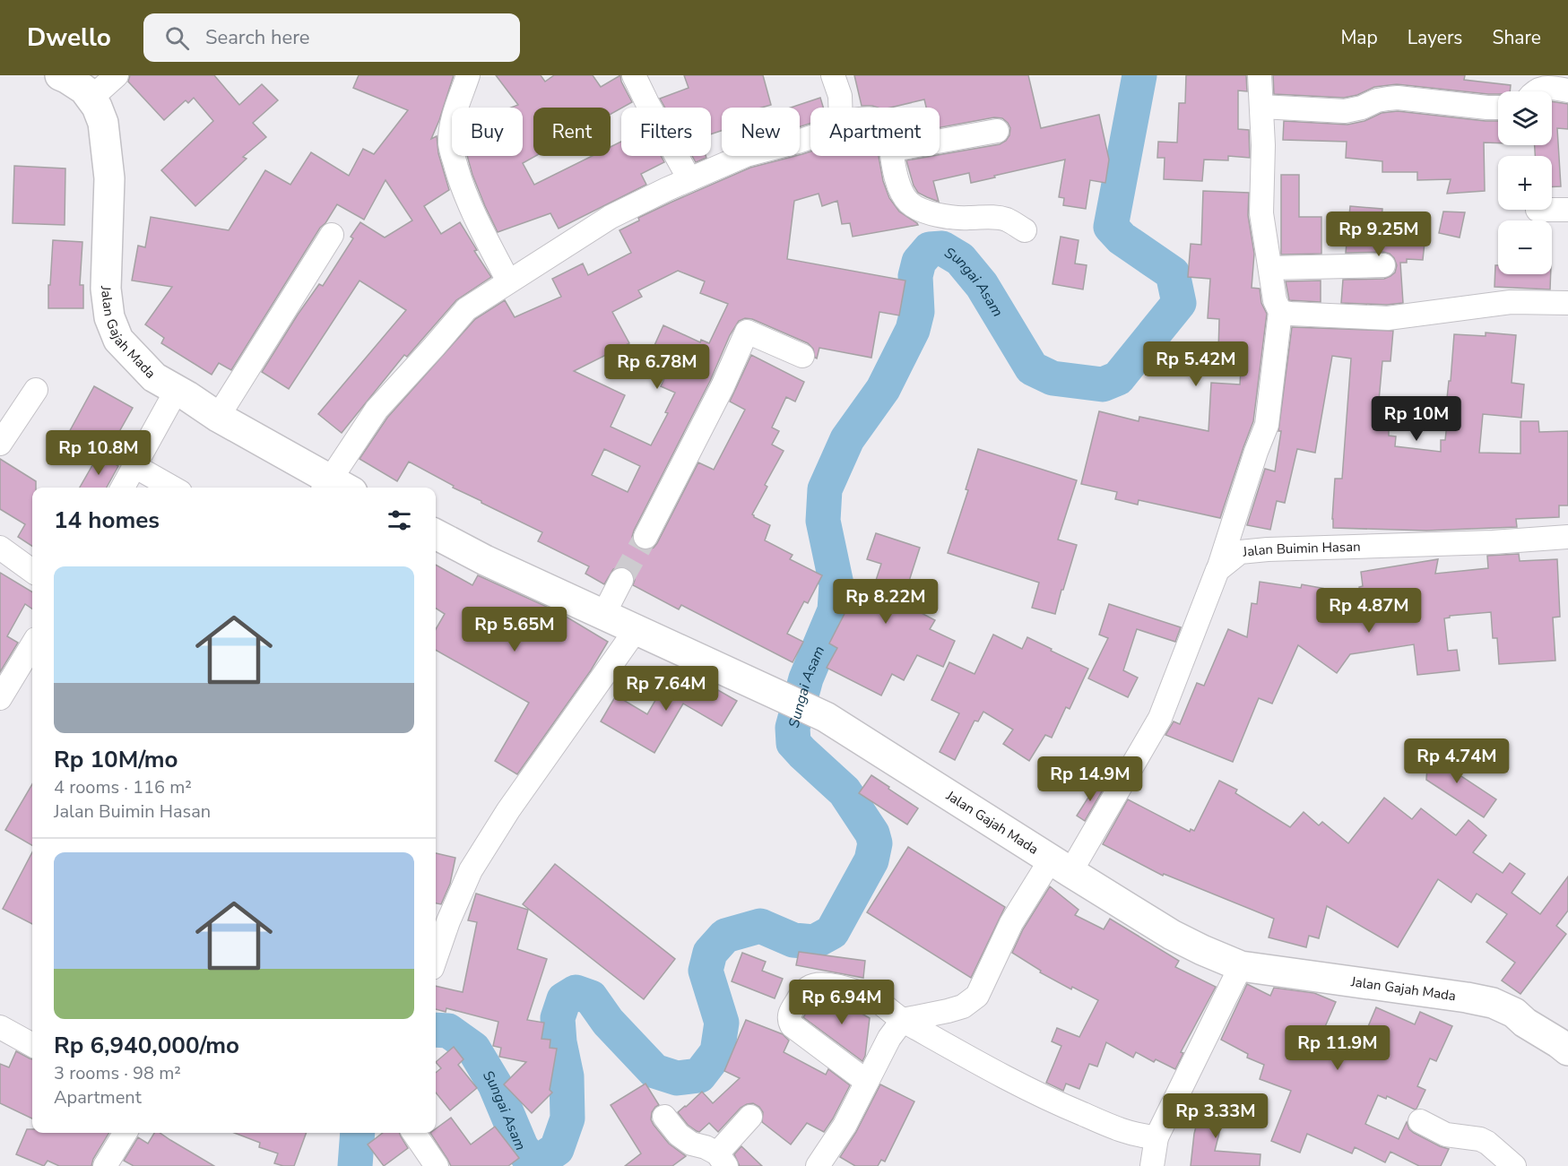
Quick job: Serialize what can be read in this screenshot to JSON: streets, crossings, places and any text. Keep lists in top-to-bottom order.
{
  "streets": {
    "main road": ["Jalan Gajah Mada"],
    "street": ["Jalan Buimin Hasan"]
  },
  "water": ["Sungai Asam"],
  "page": {
    "header": "Dwello",
    "search": "Search here",
    "nav": ["Map", "Layers", "Share"],
    "map_buttons": ["+", "−"],
    "chip": [
      "Buy",
      "Rent",
      "Filters",
      "New",
      "Apartment"
    ],
    "price": [
      "Rp 9.25M",
      "Rp 5.42M",
      "Rp 6.78M",
      "Rp 10M",
      "Rp 10.8M",
      "Rp 8.22M",
      "Rp 4.87M",
      "Rp 5.65M",
      "Rp 7.64M",
      "Rp 4.74M",
      "Rp 14.9M",
      "Rp 6.94M",
      "Rp 11.9M",
      "Rp 3.33M"
    ],
    "heading": "14 homes",
    "list": [
      {
        "name": "Rp 10M/mo",
        "note": "4 rooms · 116 m² · Jalan Buimin Hasan"
      },
      {
        "name": "Rp 6,940,000/mo",
        "note": "3 rooms · 98 m² · Apartment"
      }
    ]
  }
}
